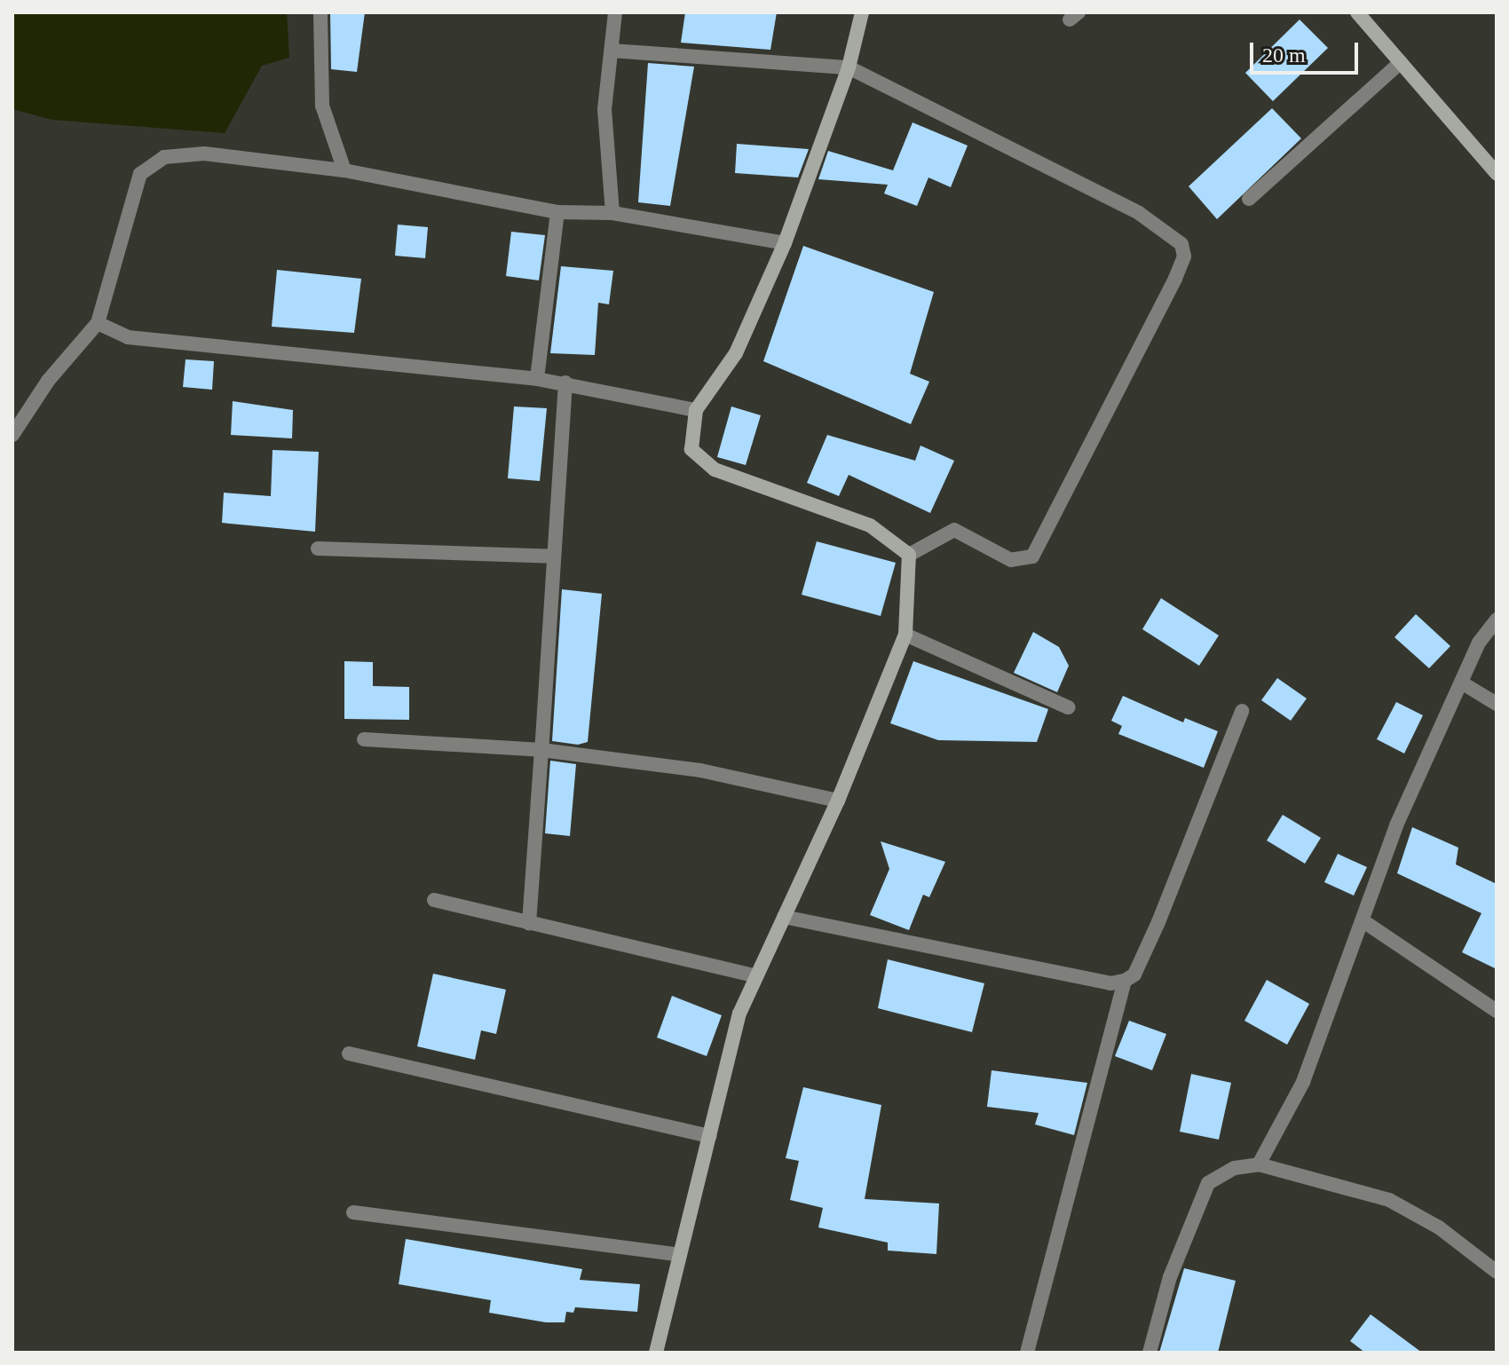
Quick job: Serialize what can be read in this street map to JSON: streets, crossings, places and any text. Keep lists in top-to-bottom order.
{
  "scale_bar": "20 m"
}
